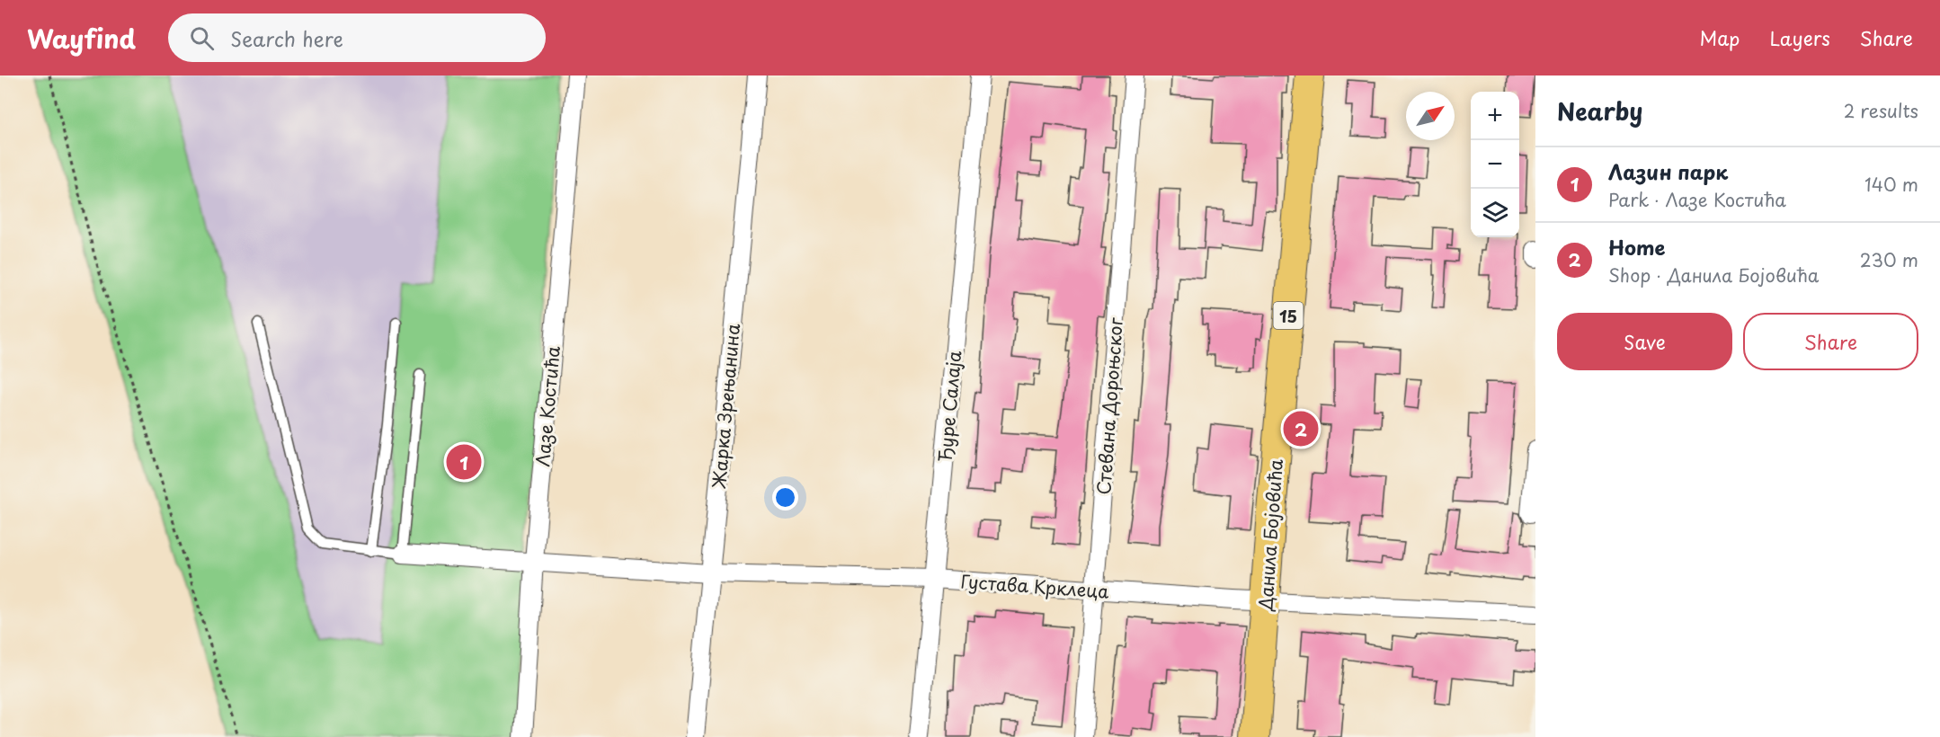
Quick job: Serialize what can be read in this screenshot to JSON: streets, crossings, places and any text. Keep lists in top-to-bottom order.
{
  "streets": {
    "main road": ["15", "Данила Бојовића"],
    "street": [
      "Лазе Костића",
      "Жарка Зрењанина",
      "Ђуре Салаја",
      "Стевана Дороњског",
      "Густава Крклеца"
    ]
  },
  "crossings": [
    ["Лазе Костића", "Густава Крклеца"],
    ["Жарка Зрењанина", "Густава Крклеца"],
    ["Ђуре Салаја", "Густава Крклеца"],
    ["Стевана Дороњског", "Густава Крклеца"],
    ["Данила Бојовића", "Густава Крклеца"]
  ],
  "north": "top right",
  "page": {
    "header": "Wayfind",
    "search": "Search here",
    "nav": ["Map", "Layers", "Share"],
    "heading": ["Nearby", "2 results"],
    "map_buttons": ["+", "−"],
    "list": [
      {
        "mark": "1",
        "name": "Лазин парк",
        "note": "Park · Лазе Костића",
        "value": "140 m"
      },
      {
        "mark": "2",
        "name": "Home",
        "note": "Shop · Данила Бојовића",
        "value": "230 m"
      }
    ],
    "buttons": ["Save", "Share"],
    "pins": ["2", "1"]
  }
}
